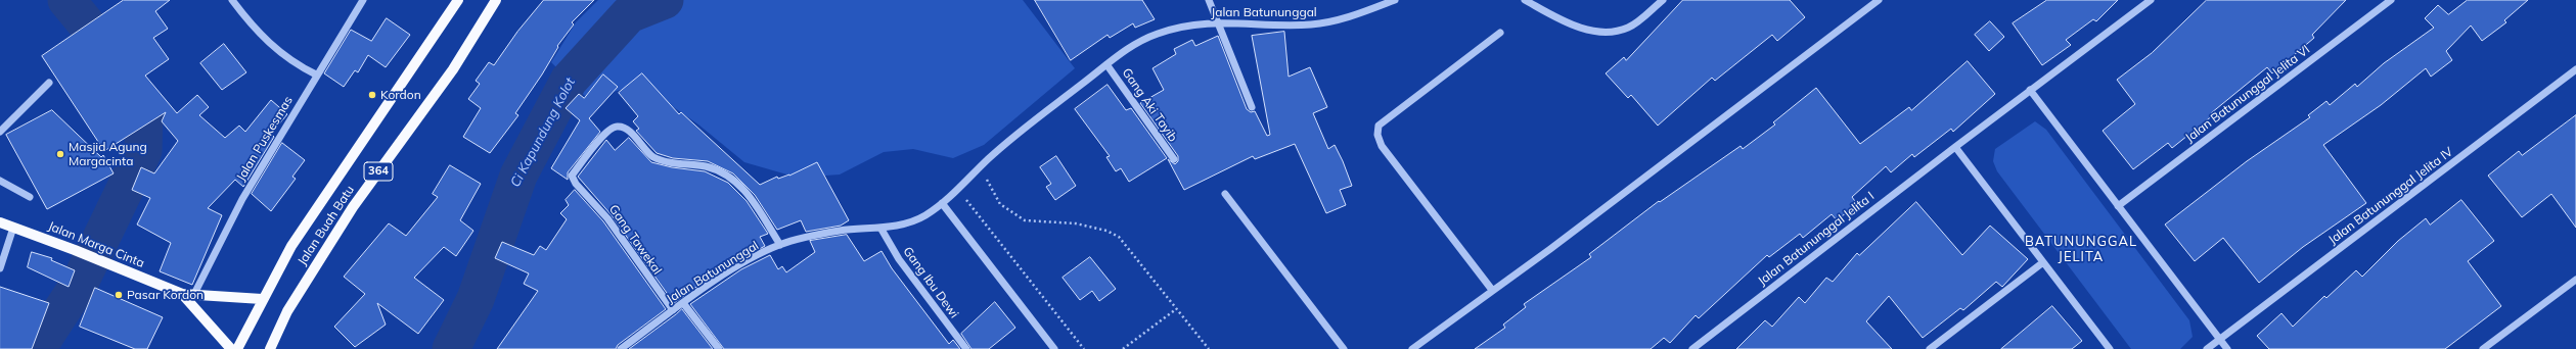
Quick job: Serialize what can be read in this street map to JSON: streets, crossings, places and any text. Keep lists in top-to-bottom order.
{
  "streets": {
    "main road": ["364", "Jalan Buah Batu", "Jalan Marga Cinta"],
    "street": [
      "Jalan Batununggal",
      "Jalan Batununggal Jelita VI",
      "Gang Aki Tayib",
      "Jalan Puskesmas",
      "Jalan Batununggal Jelita IV",
      "Jalan Batununggal Jelita I",
      "Gang Tawekal",
      "Gang Ibu Dewi"
    ]
  },
  "crossings": [
    ["Jalan Batununggal", "Gang Aki Tayib"],
    ["Jalan Batununggal", "Gang Tawekal"],
    ["Jalan Batununggal", "Gang Ibu Dewi"],
    ["Jalan Puskesmas", "Jalan Marga Cinta"],
    ["Jalan Buah Batu", "Jalan Marga Cinta"]
  ],
  "districts": ["BATUNUNGGAL JELITA"],
  "water": ["Ci Kapundung Kolot"],
  "places": ["Kordon", "Masjid Agung Margacinta", "Pasar Kordon"]
}
